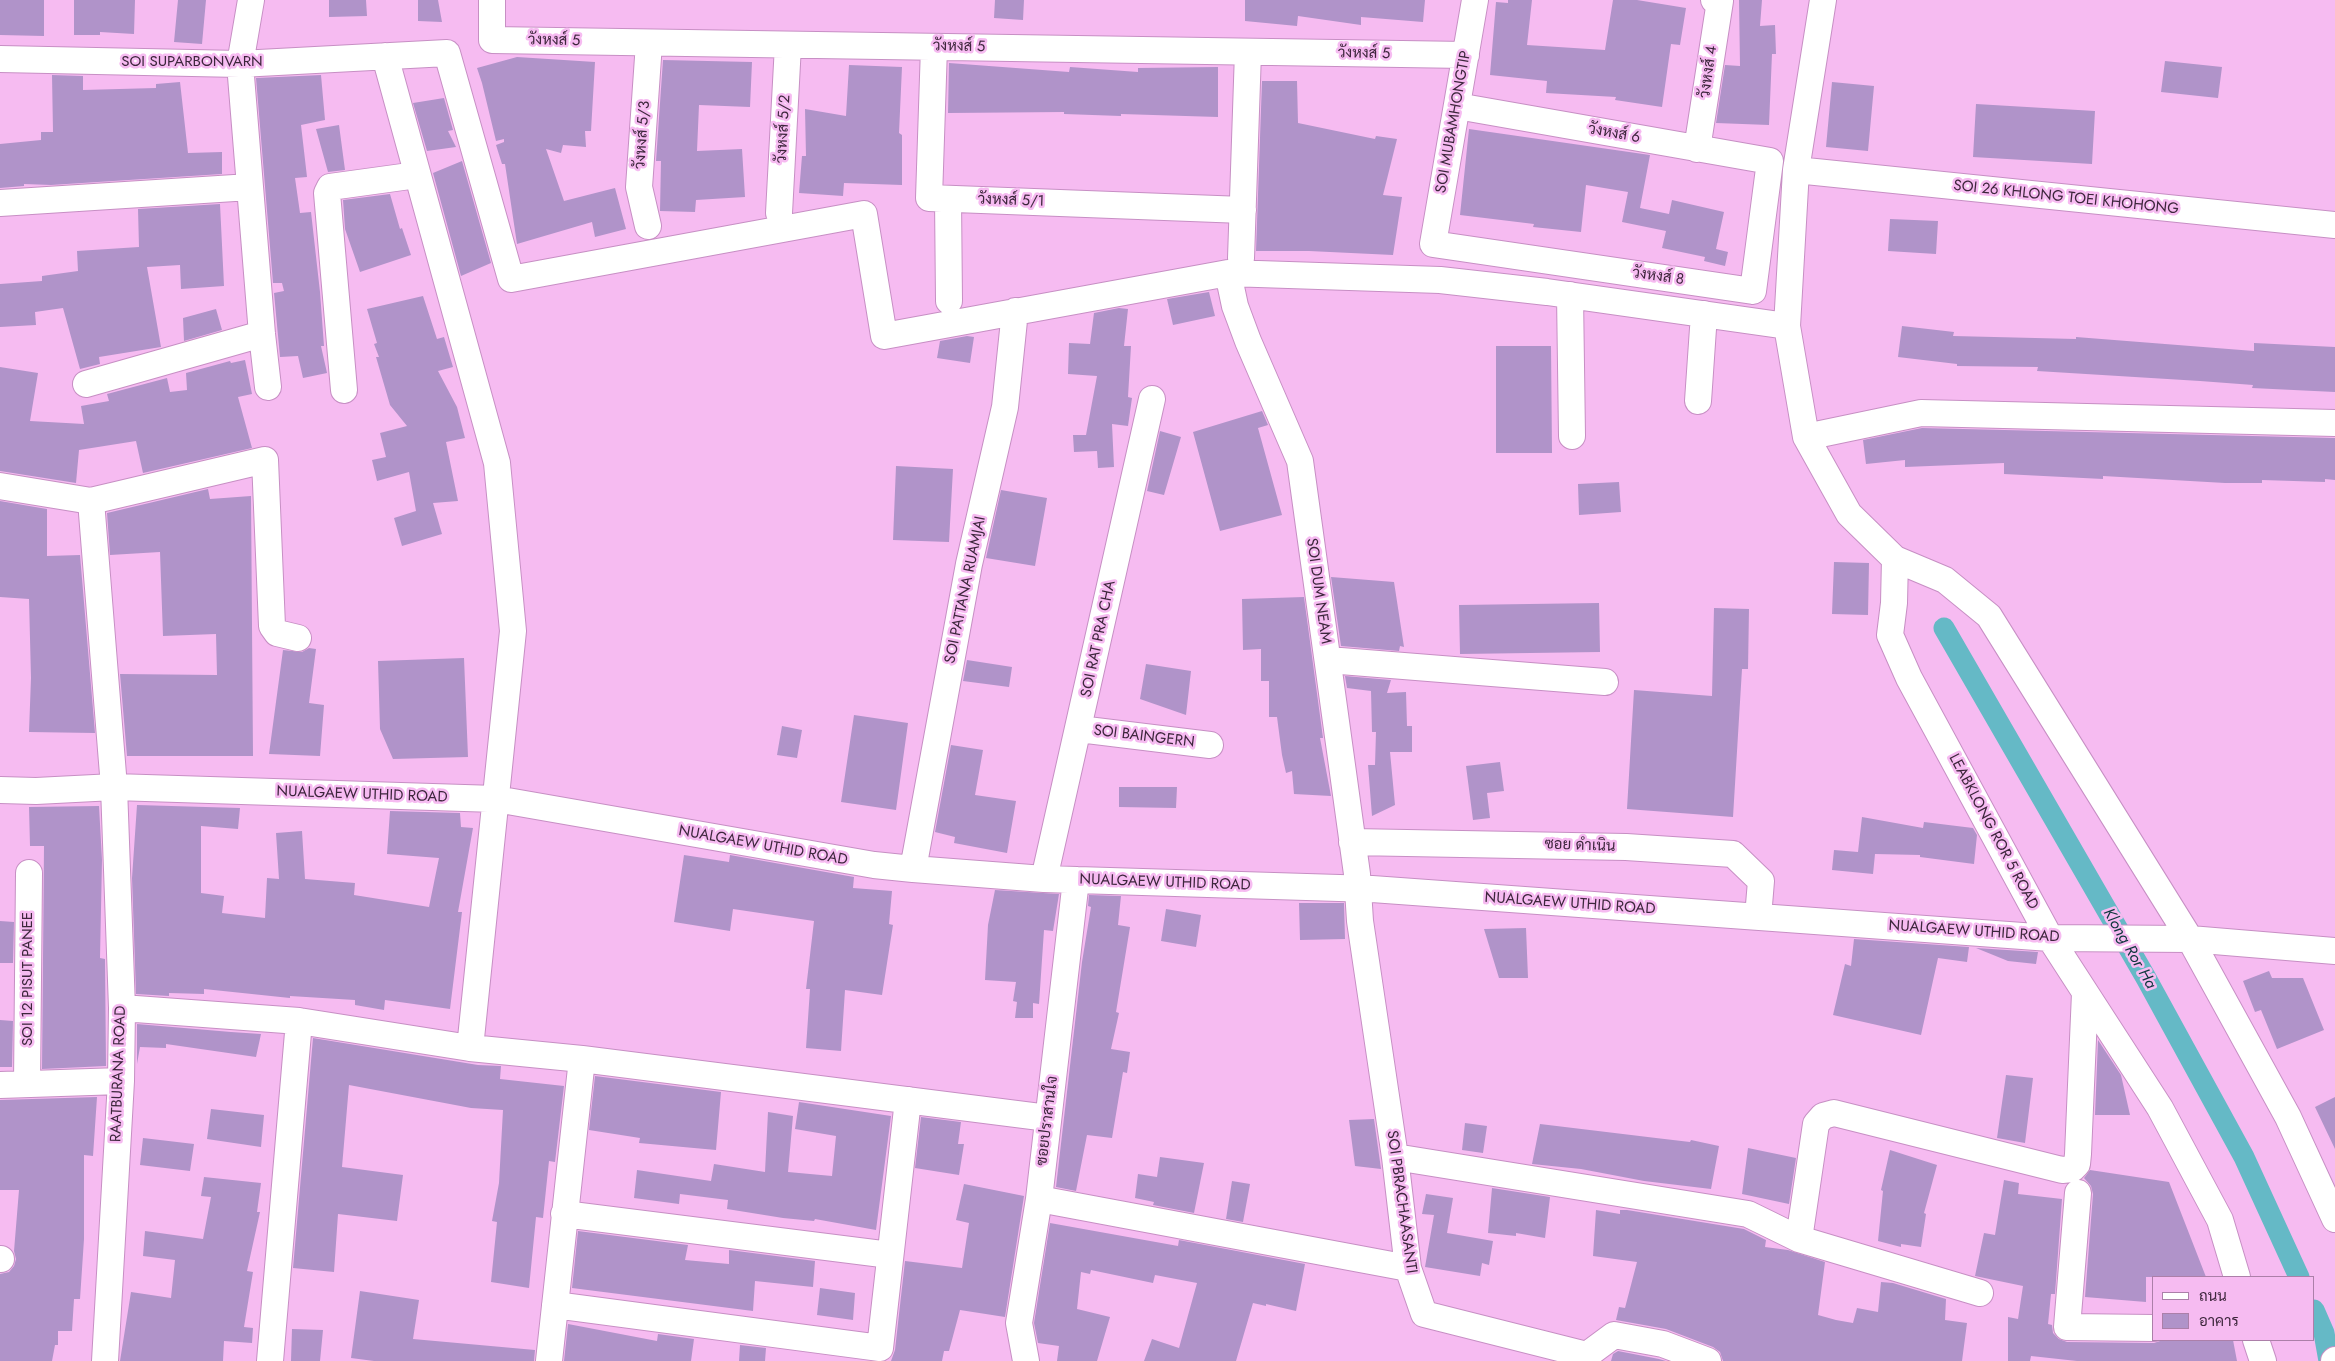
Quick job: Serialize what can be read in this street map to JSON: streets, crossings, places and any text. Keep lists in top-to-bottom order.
{
  "streets": {
    "street": [
      "วังหงส์ 5",
      "SOI SUPARBONVARN",
      "วังหงส์ 4",
      "SOI MUBAMHONGTIP",
      "วังหงส์ 5/2",
      "วังหงส์ 6",
      "วังหงส์ 5/3",
      "SOI 26 KHLONG TOEI KHOHONG",
      "วังหงส์ 5/1",
      "วังหงส์ 8",
      "SOI PATTANA RUAMJAI",
      "SOI DUM NEAM",
      "SOI RAT PRA CHA",
      "SOI BAINGERN",
      "NUALGAEW UTHID ROAD",
      "LEABKLONG ROR 5 ROAD",
      "ซอย ดำเนิน",
      "SOI 12 PISUT PANEE",
      "RAATBURANA ROAD",
      "ซอยปราสานใจ",
      "SOI PBRACHAASANTI"
    ]
  },
  "crossings": [
    ["วังหงส์ 5", "SOI MUBAMHONGTIP"],
    ["วังหงส์ 5", "วังหงส์ 5/2"],
    ["วังหงส์ 5", "วังหงส์ 5/3"],
    ["วังหงส์ 5", "วังหงส์ 5/1"],
    ["SOI SUPARBONVARN", "SOI PATTANA RUAMJAI"],
    ["วังหงส์ 4", "วังหงส์ 6"],
    ["SOI MUBAMHONGTIP", "วังหงส์ 6"],
    ["SOI MUBAMHONGTIP", "วังหงส์ 8"],
    ["วังหงส์ 6", "วังหงส์ 8"],
    ["SOI PATTANA RUAMJAI", "NUALGAEW UTHID ROAD"],
    ["SOI DUM NEAM", "NUALGAEW UTHID ROAD"],
    ["SOI DUM NEAM", "ซอย ดำเนิน"],
    ["SOI DUM NEAM", "SOI PBRACHAASANTI"],
    ["SOI RAT PRA CHA", "SOI BAINGERN"],
    ["SOI RAT PRA CHA", "NUALGAEW UTHID ROAD"],
    ["NUALGAEW UTHID ROAD", "LEABKLONG ROR 5 ROAD"],
    ["NUALGAEW UTHID ROAD", "ซอย ดำเนิน"],
    ["NUALGAEW UTHID ROAD", "RAATBURANA ROAD"],
    ["NUALGAEW UTHID ROAD", "ซอยปราสานใจ"]
  ],
  "water": ["Klong Ror Ha"],
  "legend": ["ถนน", "อาคาร"]
}
